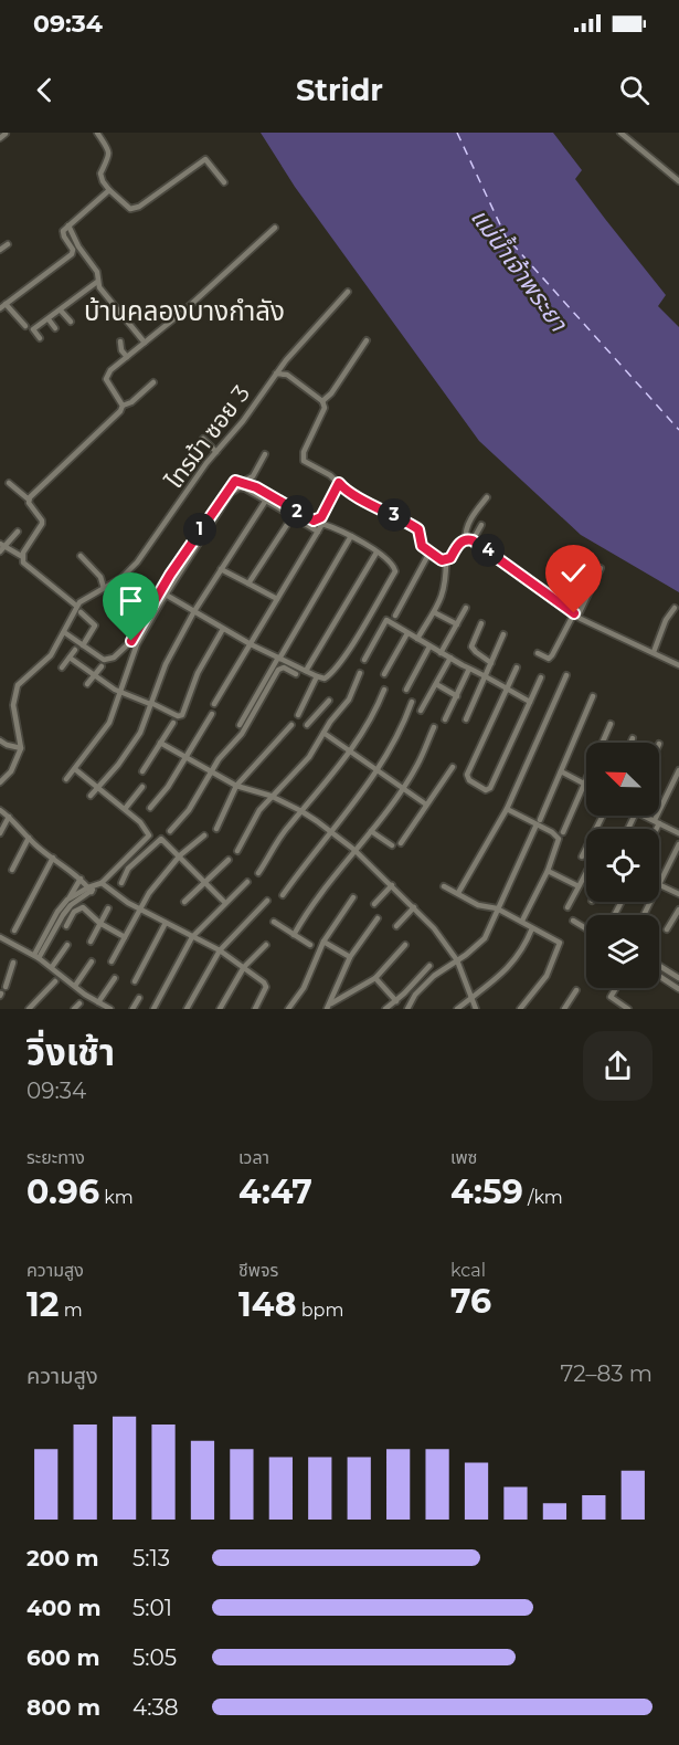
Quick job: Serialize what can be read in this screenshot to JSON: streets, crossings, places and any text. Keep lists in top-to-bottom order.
{
  "streets": {
    "street": ["ไทรม้า ซอย 3"]
  },
  "districts": ["บ้านคลองบางกำลัง"],
  "water": ["แม่น้ำเจ้าพระยา"],
  "north": "top left",
  "page": {
    "status": "09:34",
    "header": "Stridr",
    "pins": [
      "2",
      "3",
      "1",
      "4"
    ],
    "heading": ["วิ่งเช้า", "09:34"],
    "stats": [
      ["ระยะทาง", "0.96 km"],
      ["เวลา", "4:47"],
      ["เพซ", "4:59 /km"],
      ["ความสูง", "12 m"],
      ["ชีพจร", "148 bpm"],
      ["kcal", "76"]
    ],
    "chart": ["ความสูง", "72–83 m"],
    "list": [
      {
        "name": "200 m",
        "note": "5:13"
      },
      {
        "name": "400 m",
        "note": "5:01"
      },
      {
        "name": "600 m",
        "note": "5:05"
      },
      {
        "name": "800 m",
        "note": "4:38"
      }
    ]
  }
}
